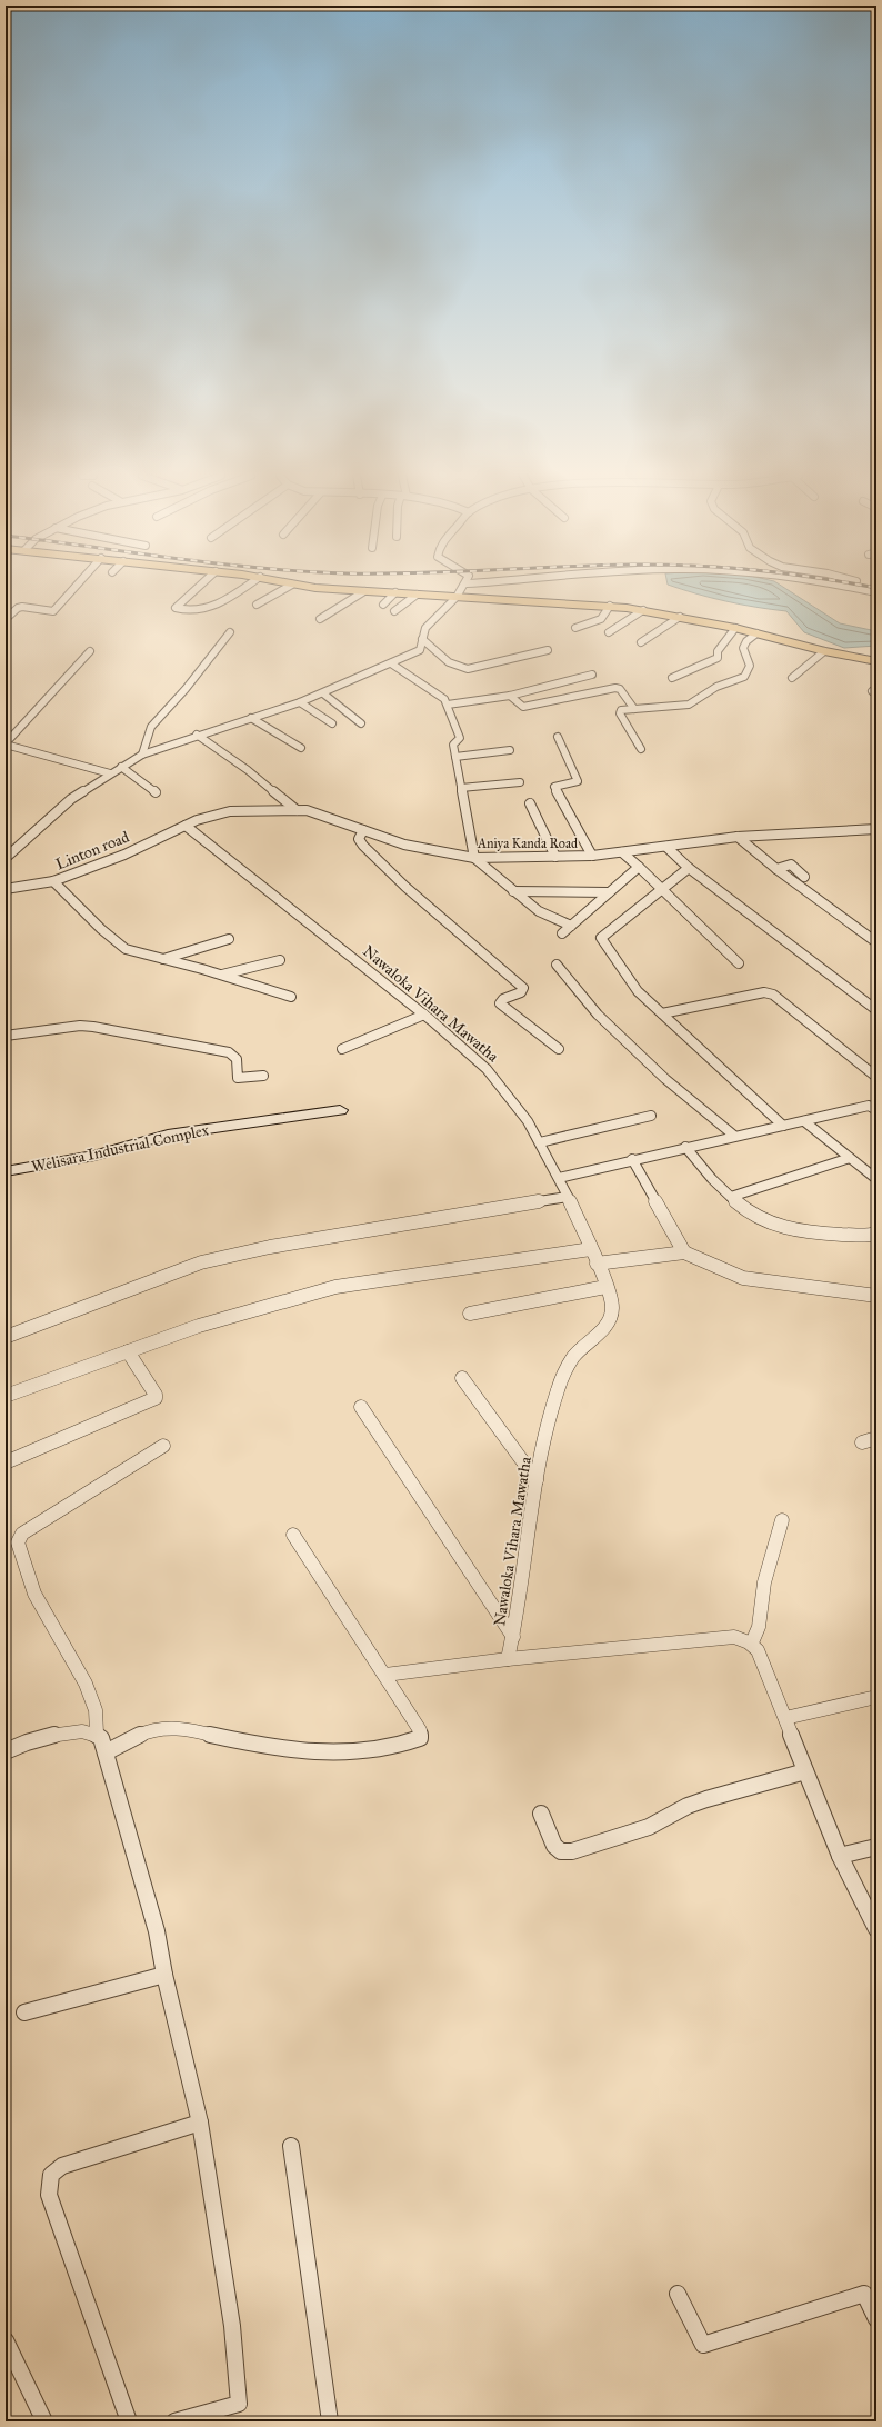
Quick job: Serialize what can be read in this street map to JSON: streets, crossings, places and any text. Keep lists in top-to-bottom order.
{
  "streets": {
    "street": [
      "Aniya Kanda Road",
      "Linton road",
      "Nawaloka Vihara Mawatha",
      "Welisara Industrial Complex"
    ]
  },
  "crossings": [
    ["Aniya Kanda Road", "Linton road"],
    ["Aniya Kanda Road", "Nawaloka Vihara Mawatha"],
    ["Linton road", "Nawaloka Vihara Mawatha"]
  ]
}
